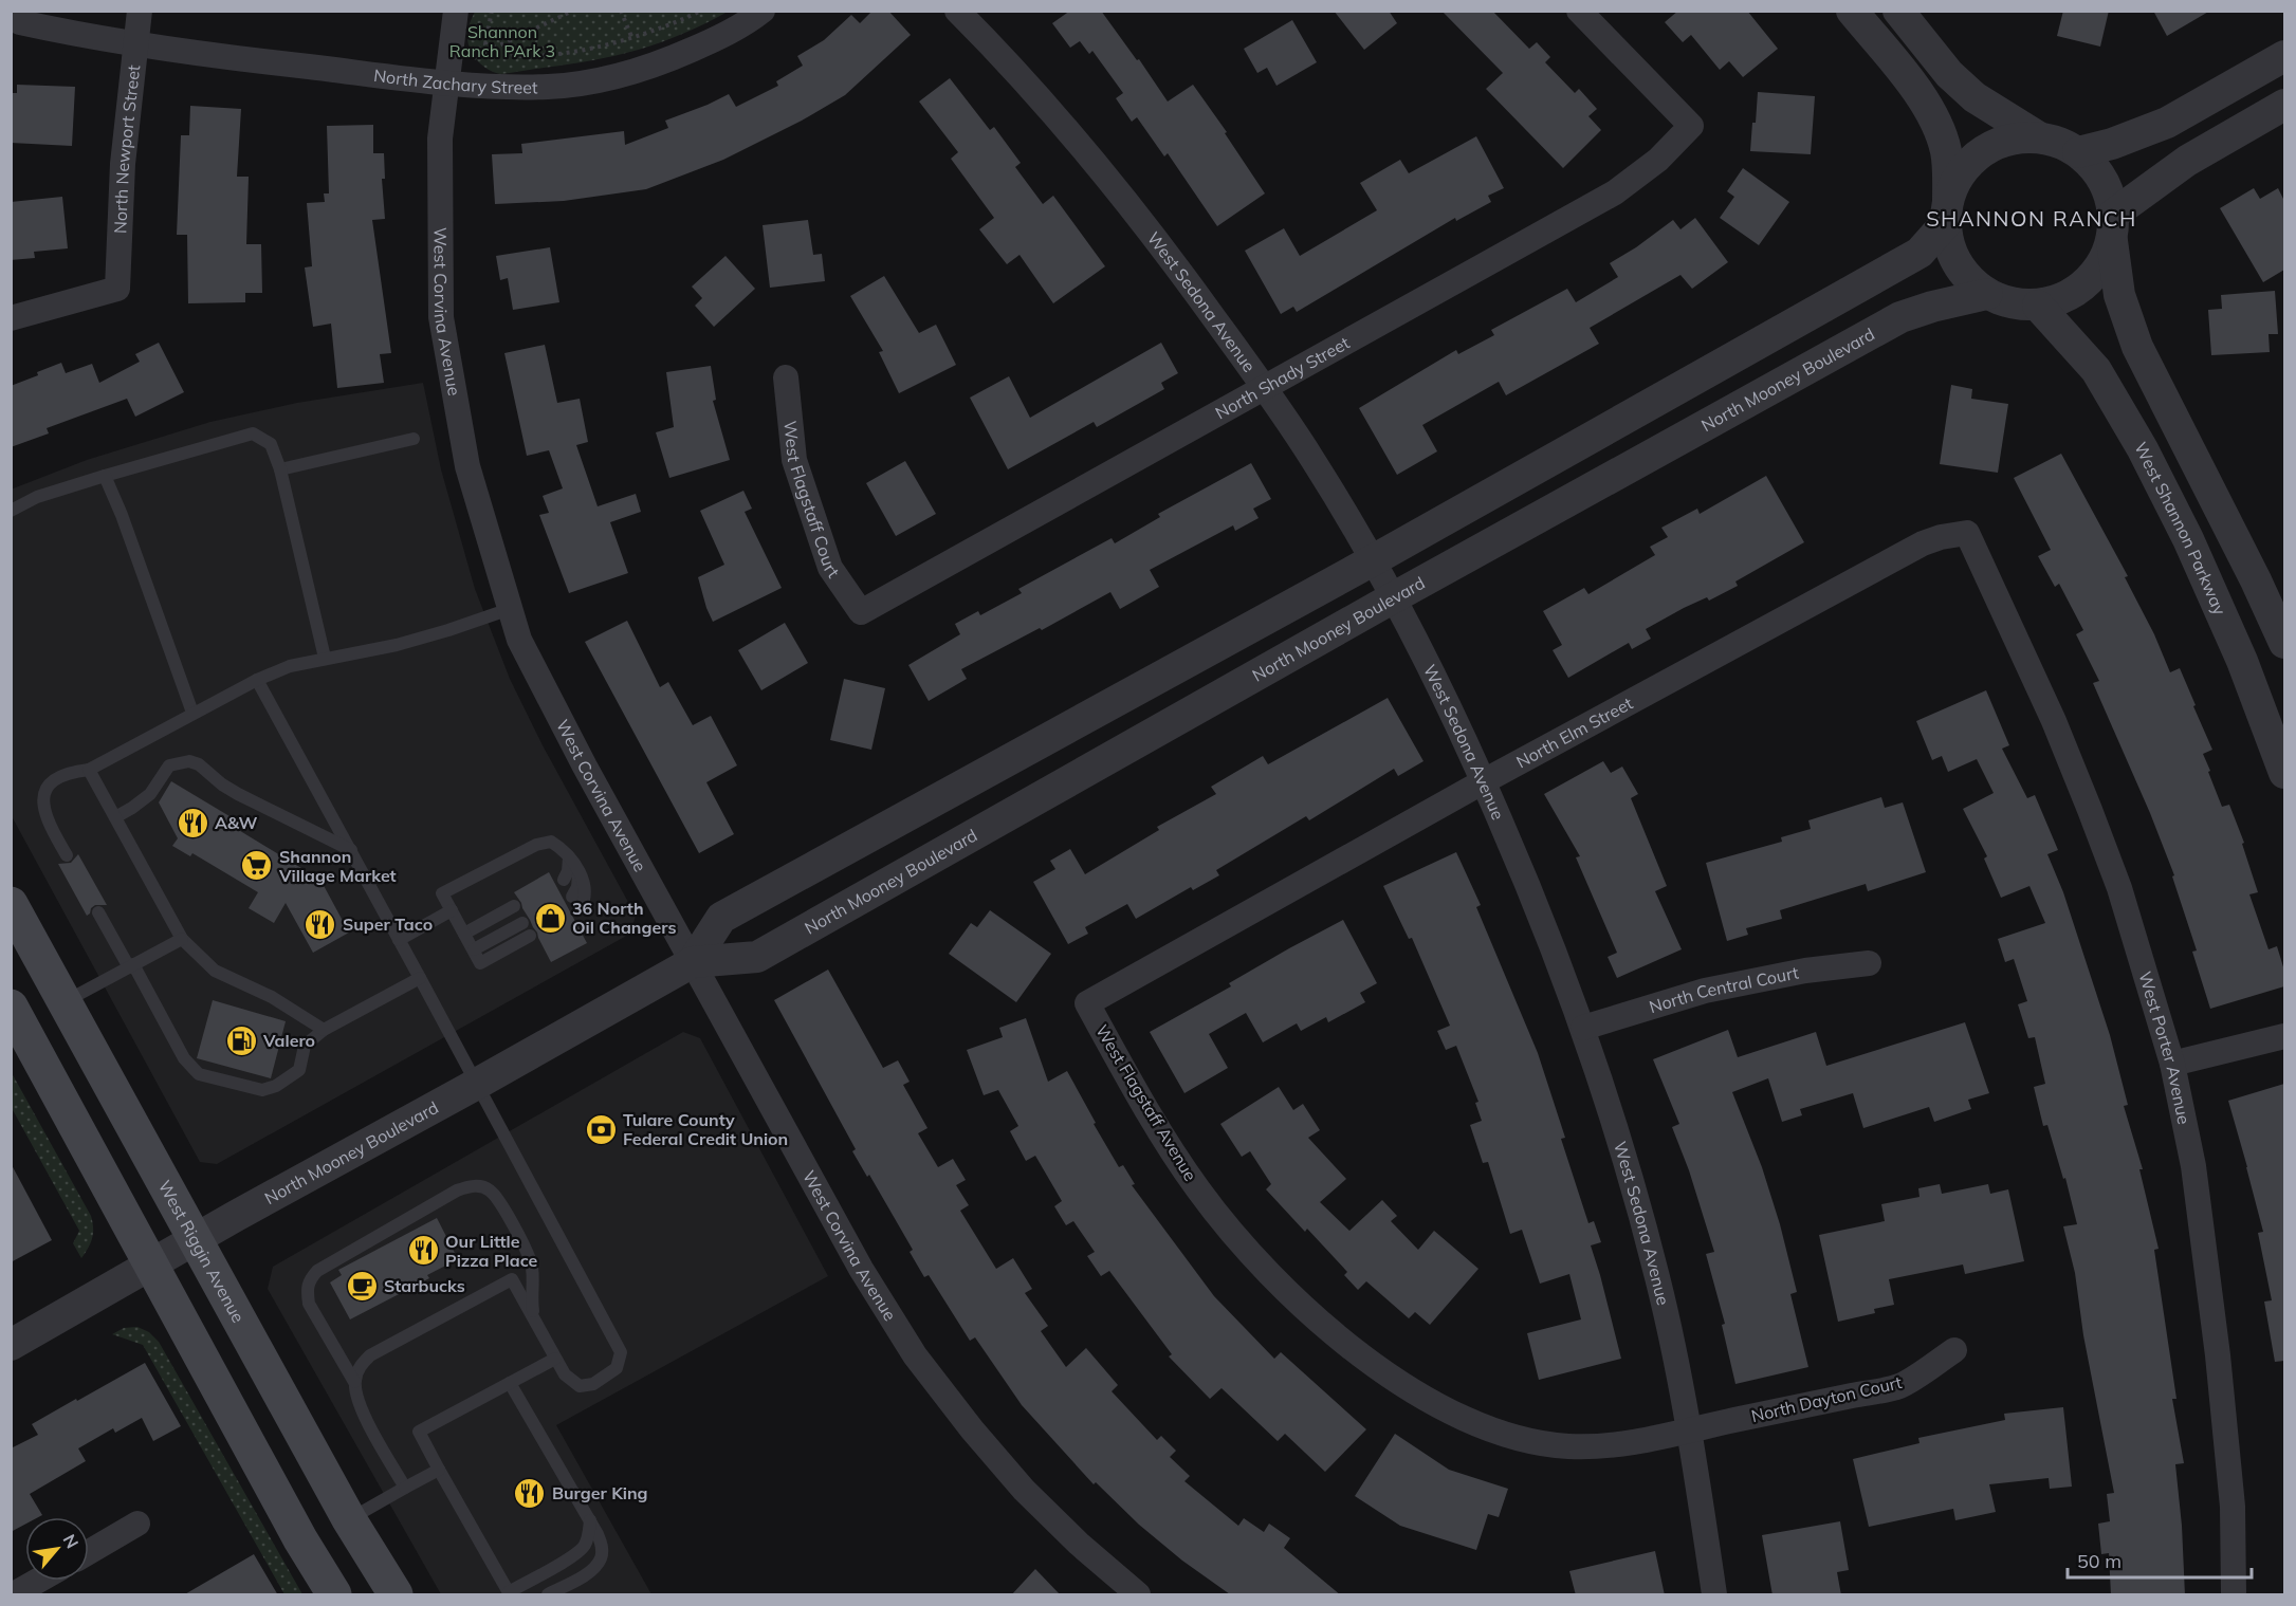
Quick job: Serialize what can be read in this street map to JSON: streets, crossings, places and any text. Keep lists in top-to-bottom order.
{
  "streets": {
    "main road": ["West Riggin Avenue"],
    "street": [
      "North Zachary Street",
      "North Newport Street",
      "West Sedona Avenue",
      "West Corvina Avenue",
      "North Shady Street",
      "North Mooney Boulevard",
      "West Flagstaff Court",
      "West Shannon Parkway",
      "North Elm Street",
      "North Central Court",
      "West Porter Avenue",
      "West Flagstaff Avenue",
      "North Dayton Court"
    ]
  },
  "crossings": [
    ["North Zachary Street", "North Newport Street"],
    ["North Zachary Street", "West Corvina Avenue"],
    ["West Sedona Avenue", "North Shady Street"],
    ["West Sedona Avenue", "North Mooney Boulevard"],
    ["West Sedona Avenue", "North Elm Street"],
    ["West Sedona Avenue", "North Central Court"],
    ["West Sedona Avenue", "West Flagstaff Avenue"],
    ["West Sedona Avenue", "North Dayton Court"],
    ["West Corvina Avenue", "North Mooney Boulevard"],
    ["North Shady Street", "West Flagstaff Court"],
    ["North Mooney Boulevard", "West Shannon Parkway"],
    ["North Mooney Boulevard", "West Riggin Avenue"],
    ["North Elm Street", "West Porter Avenue"],
    ["North Elm Street", "West Flagstaff Avenue"],
    ["West Flagstaff Avenue", "North Dayton Court"]
  ],
  "districts": ["SHANNON RANCH"],
  "parks": ["Shannon Ranch PArk 3"],
  "places": {
    "restaurant": [
      "A&W",
      "Super Taco",
      "Our Little Pizza Place",
      "Burger King"
    ],
    "supermarket": ["Shannon Village Market"],
    "shop": ["36 North Oil Changers"],
    "fuel station": ["Valero"],
    "bank": ["Tulare County Federal Credit Union"],
    "cafe": ["Starbucks"]
  },
  "scale_bar": "50 m",
  "north": "top right"
}
